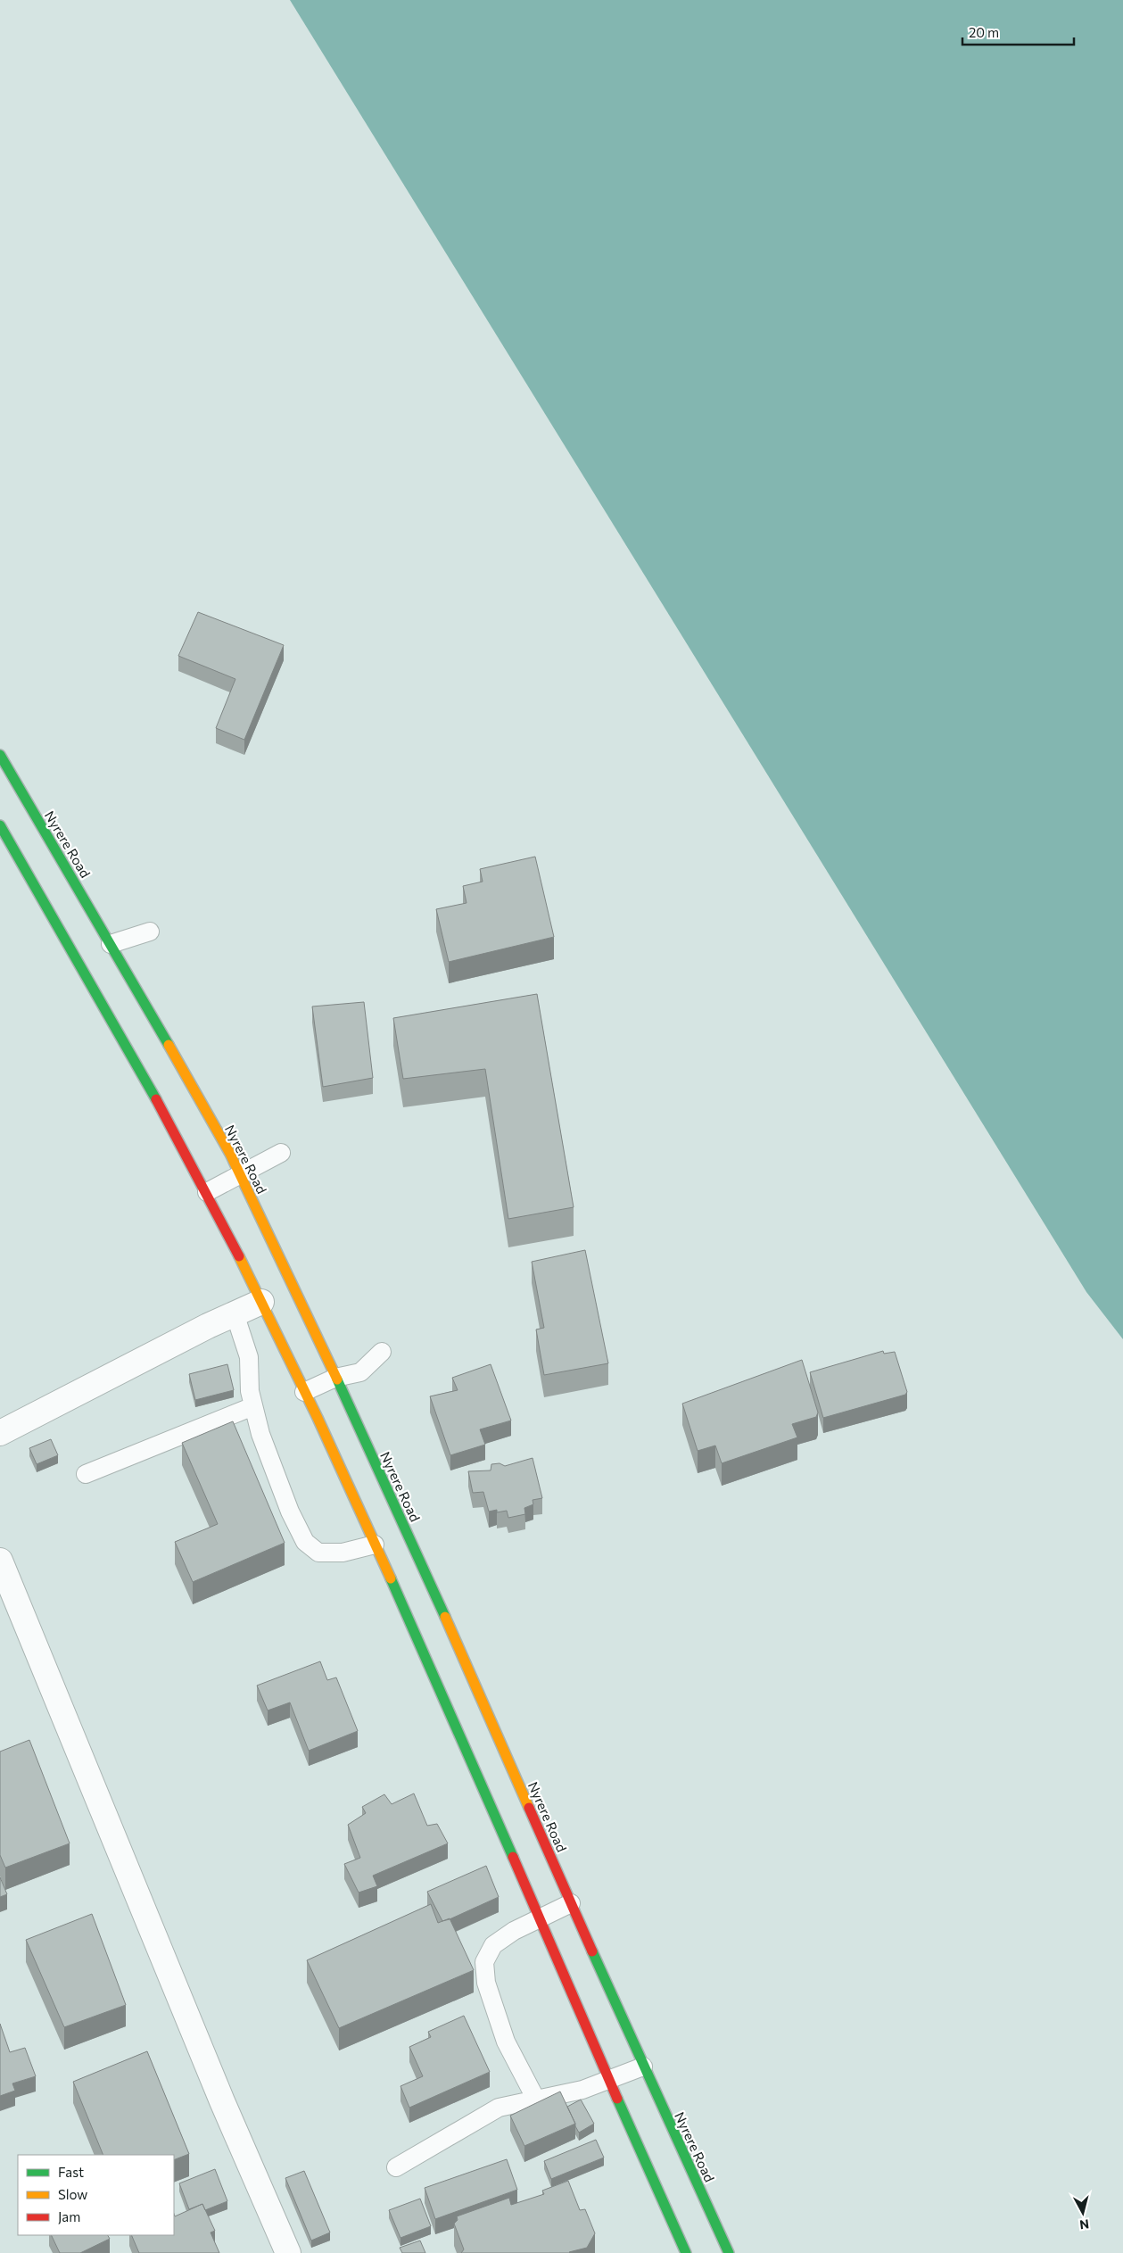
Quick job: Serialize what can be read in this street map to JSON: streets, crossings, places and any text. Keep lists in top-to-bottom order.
{
  "streets": {
    "main road": ["Nyrere Road"]
  },
  "legend": ["Fast", "Slow", "Jam"],
  "scale_bar": "20 m",
  "north": "bottom"
}
